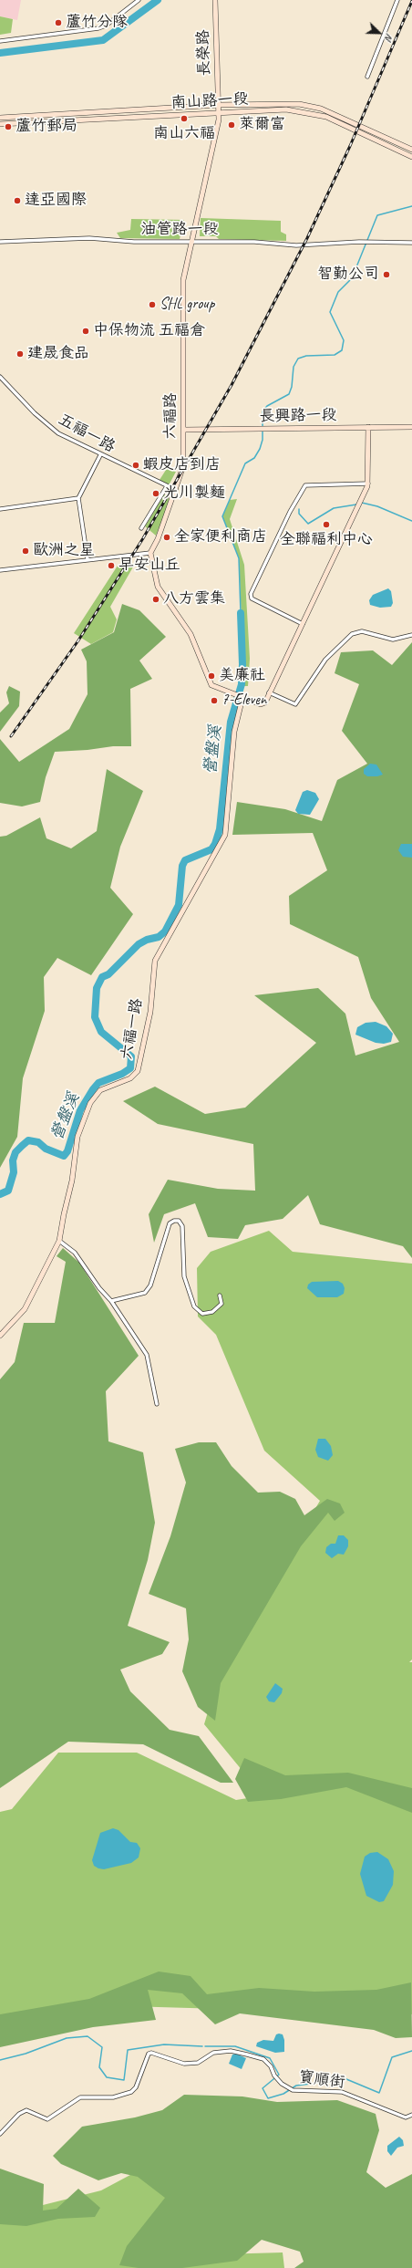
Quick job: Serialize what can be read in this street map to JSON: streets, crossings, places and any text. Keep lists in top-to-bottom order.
{
  "streets": {
    "street": [
      "長榮路",
      "南山路一段",
      "油管路一段",
      "六福路",
      "長興路一段",
      "五福一路",
      "六福一路",
      "寶順街"
    ]
  },
  "crossings": [
    ["長榮路", "南山路一段"],
    ["長榮路", "六福路"],
    ["南山路一段", "六福路"],
    ["油管路一段", "六福路"],
    ["六福路", "長興路一段"],
    ["六福路", "五福一路"]
  ],
  "water": ["營盤溪"],
  "places": [
    "蘆竹分隊",
    "南山六福",
    "萊爾富",
    "蘆竹郵局",
    "達亞國際",
    "智勤公司",
    "SHL group",
    "中保物流 五福倉",
    "建晟食品",
    "蝦皮店到店",
    "光川製麵",
    "全聯福利中心",
    "全家便利商店",
    "歐洲之星",
    "早安山丘",
    "八方雲集",
    "美廉社",
    "7-Eleven"
  ],
  "north": "bottom right"
}
